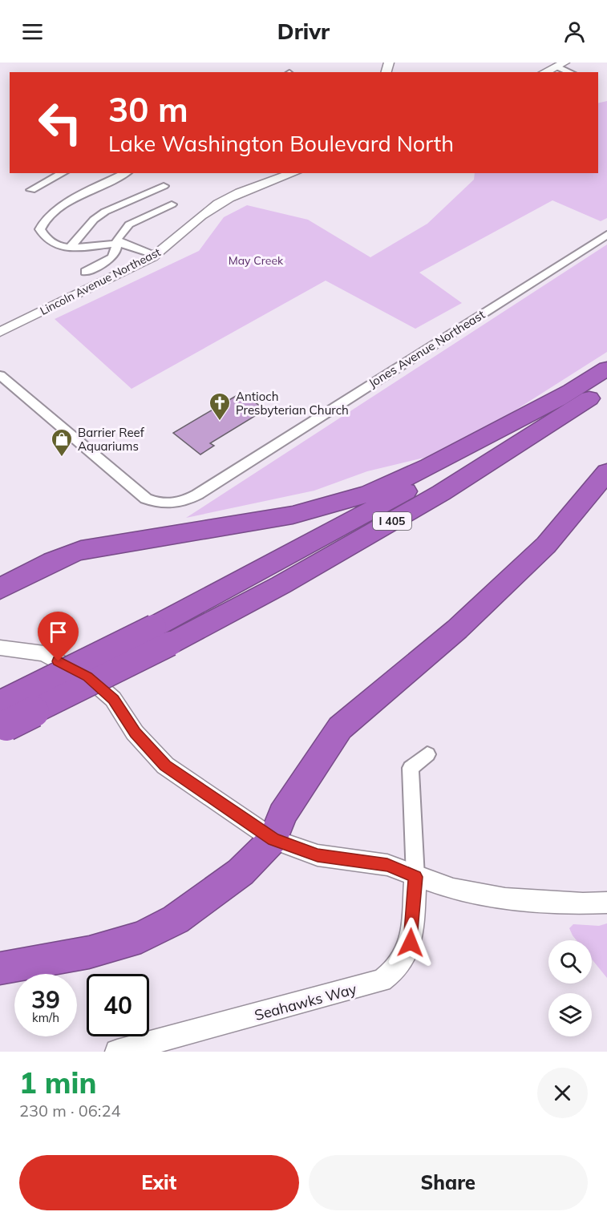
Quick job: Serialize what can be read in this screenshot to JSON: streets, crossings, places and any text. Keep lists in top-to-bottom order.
{
  "streets": {
    "highway": ["I 405"],
    "street": ["Lincoln Avenue Northeast", "Jones Avenue Northeast", "Seahawks Way"]
  },
  "parks": ["May Creek"],
  "places": {
    "church": ["Antioch Presbyterian Church"],
    "shop": ["Barrier Reef Aquariums"]
  },
  "page": {
    "header": "Drivr",
    "turn": ["30 m", "Lake Washington Boulevard North"],
    "speed": "39 km/h",
    "limit": "40",
    "heading": ["1 min", "230 m · 06:24"],
    "buttons": ["Exit", "Share"]
  }
}
